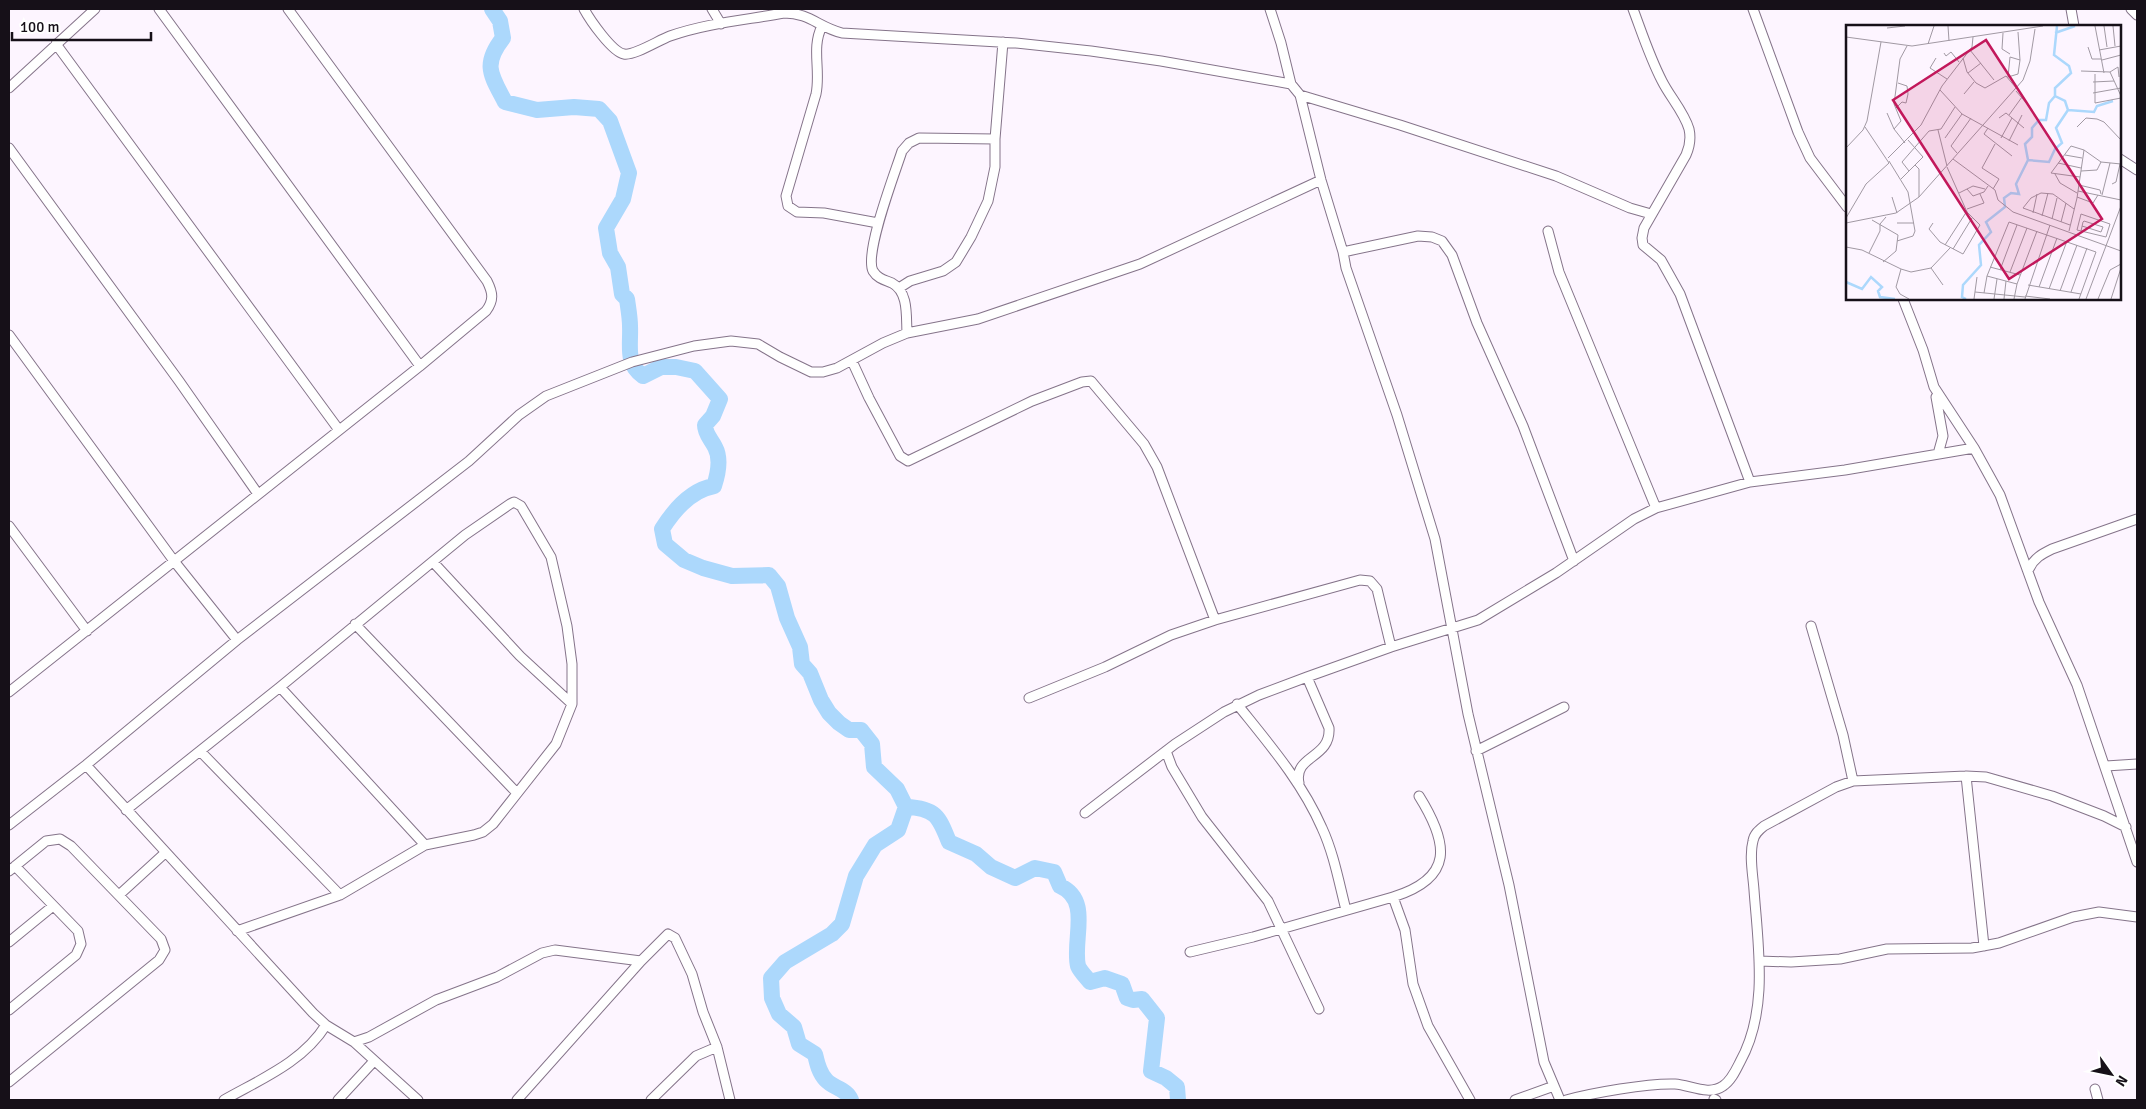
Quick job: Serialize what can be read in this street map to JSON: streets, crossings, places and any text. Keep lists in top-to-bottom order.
{
  "scale_bar": "100 m",
  "north": "bottom right"
}
